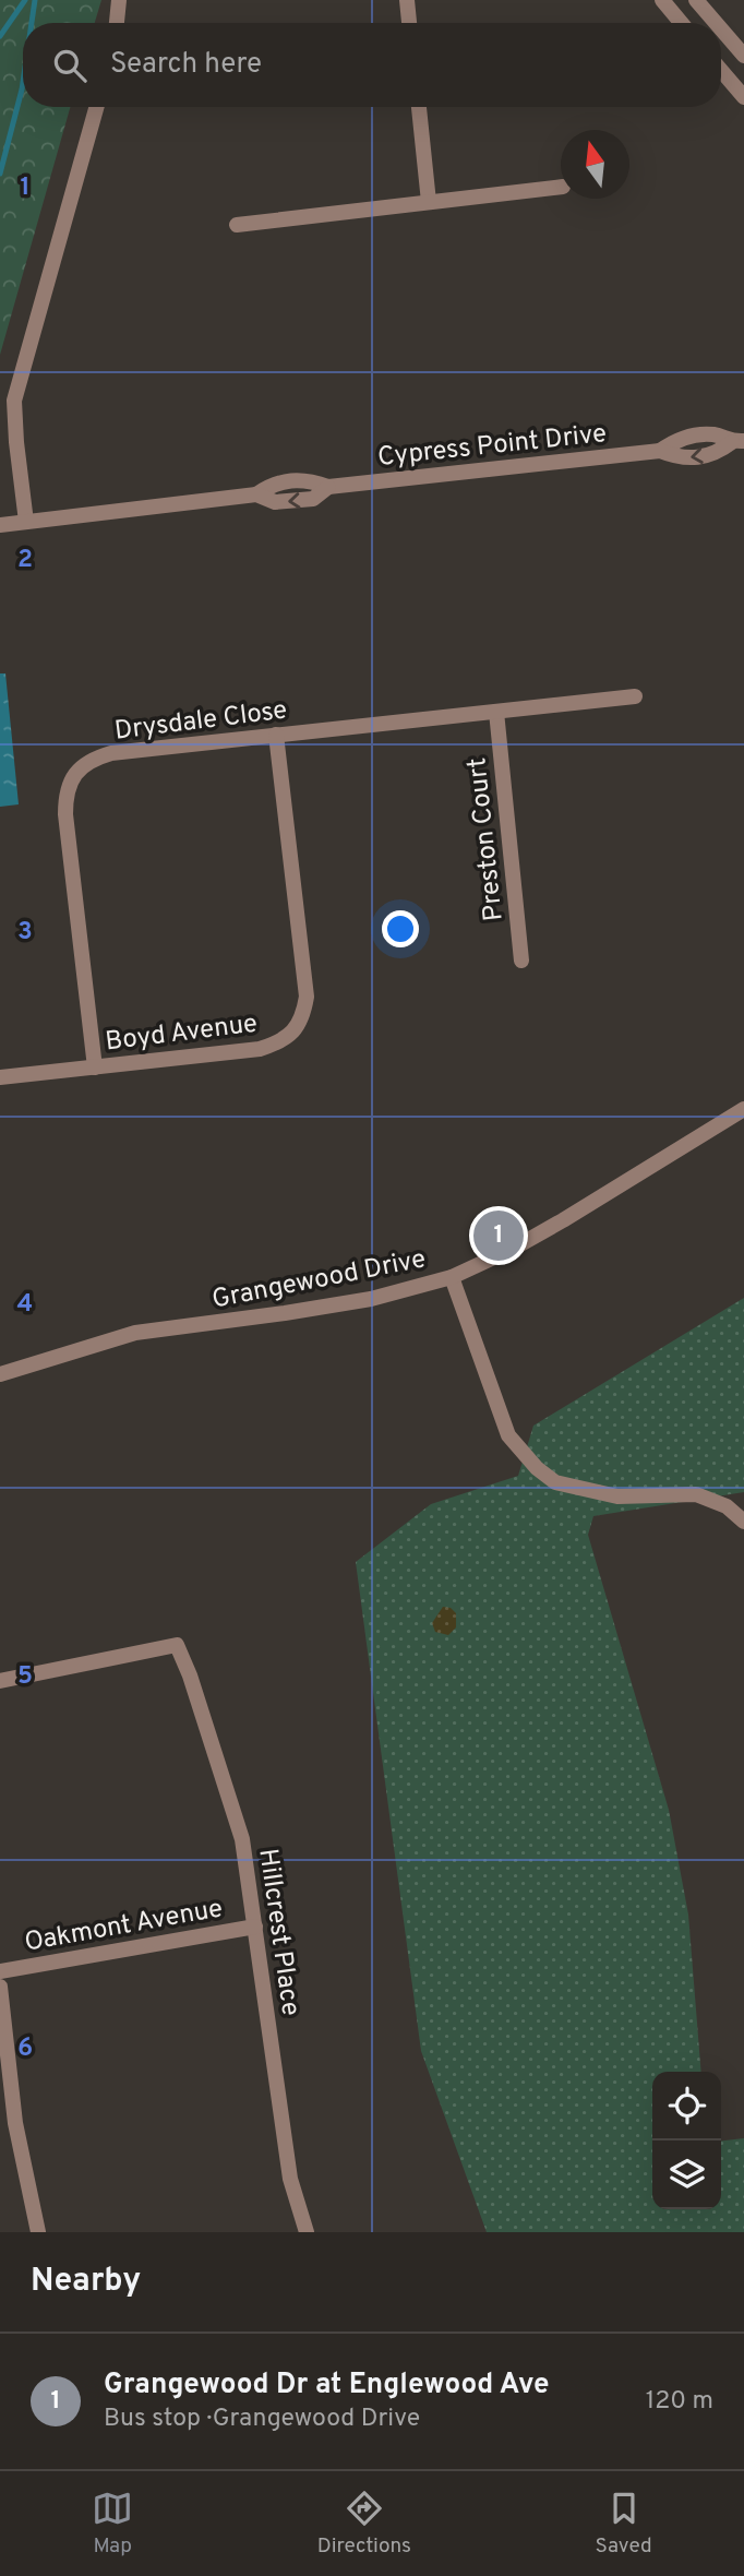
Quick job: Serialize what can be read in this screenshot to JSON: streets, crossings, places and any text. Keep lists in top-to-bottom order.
{
  "streets": {
    "street": [
      "Cypress Point Drive",
      "Drysdale Close",
      "Preston Court",
      "Boyd Avenue",
      "Grangewood Drive",
      "Oakmont Avenue",
      "Hillcrest Place"
    ]
  },
  "crossings": [
    ["Drysdale Close", "Preston Court"],
    ["Drysdale Close", "Boyd Avenue"],
    ["Oakmont Avenue", "Hillcrest Place"]
  ],
  "north": "top",
  "page": {
    "search": "Search here",
    "pins": "1",
    "heading": "Nearby",
    "list": [
      {
        "mark": "1",
        "name": "Grangewood Dr at Englewood Ave",
        "note": "Bus stop · Grangewood Drive",
        "value": "120 m"
      }
    ],
    "nav": ["Map", "Directions", "Saved"]
  },
  "grid": {
    "rows": [
      "1",
      "2",
      "3",
      "4",
      "5",
      "6"
    ]
  }
}
